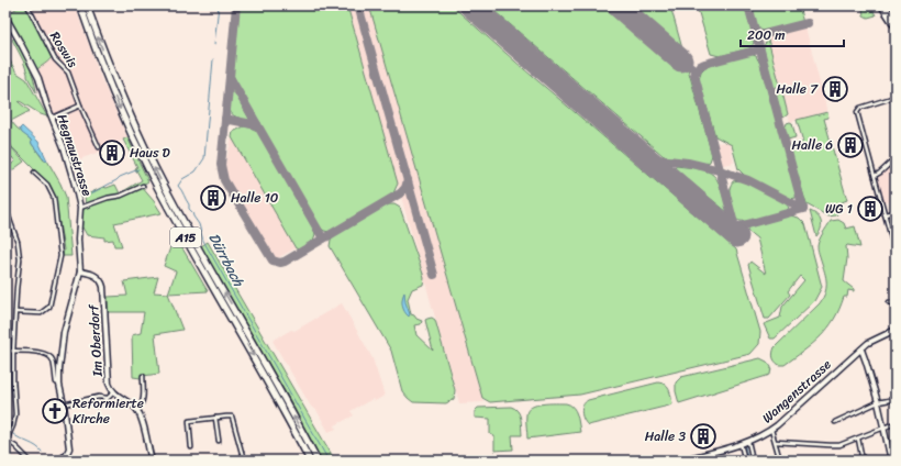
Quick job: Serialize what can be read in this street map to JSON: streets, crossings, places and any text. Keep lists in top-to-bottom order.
{
  "streets": {
    "highway": ["A15"],
    "street": [
      "Roswis",
      "Hegnaustrasse",
      "Im Oberdorf",
      "Wangenstrasse"
    ]
  },
  "crossings": [
    ["Hegnaustrasse", "Im Oberdorf"]
  ],
  "water": ["Dürrbach"],
  "places": {
    "building": [
      "Halle 7",
      "Halle 6",
      "Haus D",
      "Halle 10",
      "WG 1",
      "Halle 3"
    ],
    "church": ["Reformierte Kirche"]
  },
  "scale_bar": "200 m"
}
